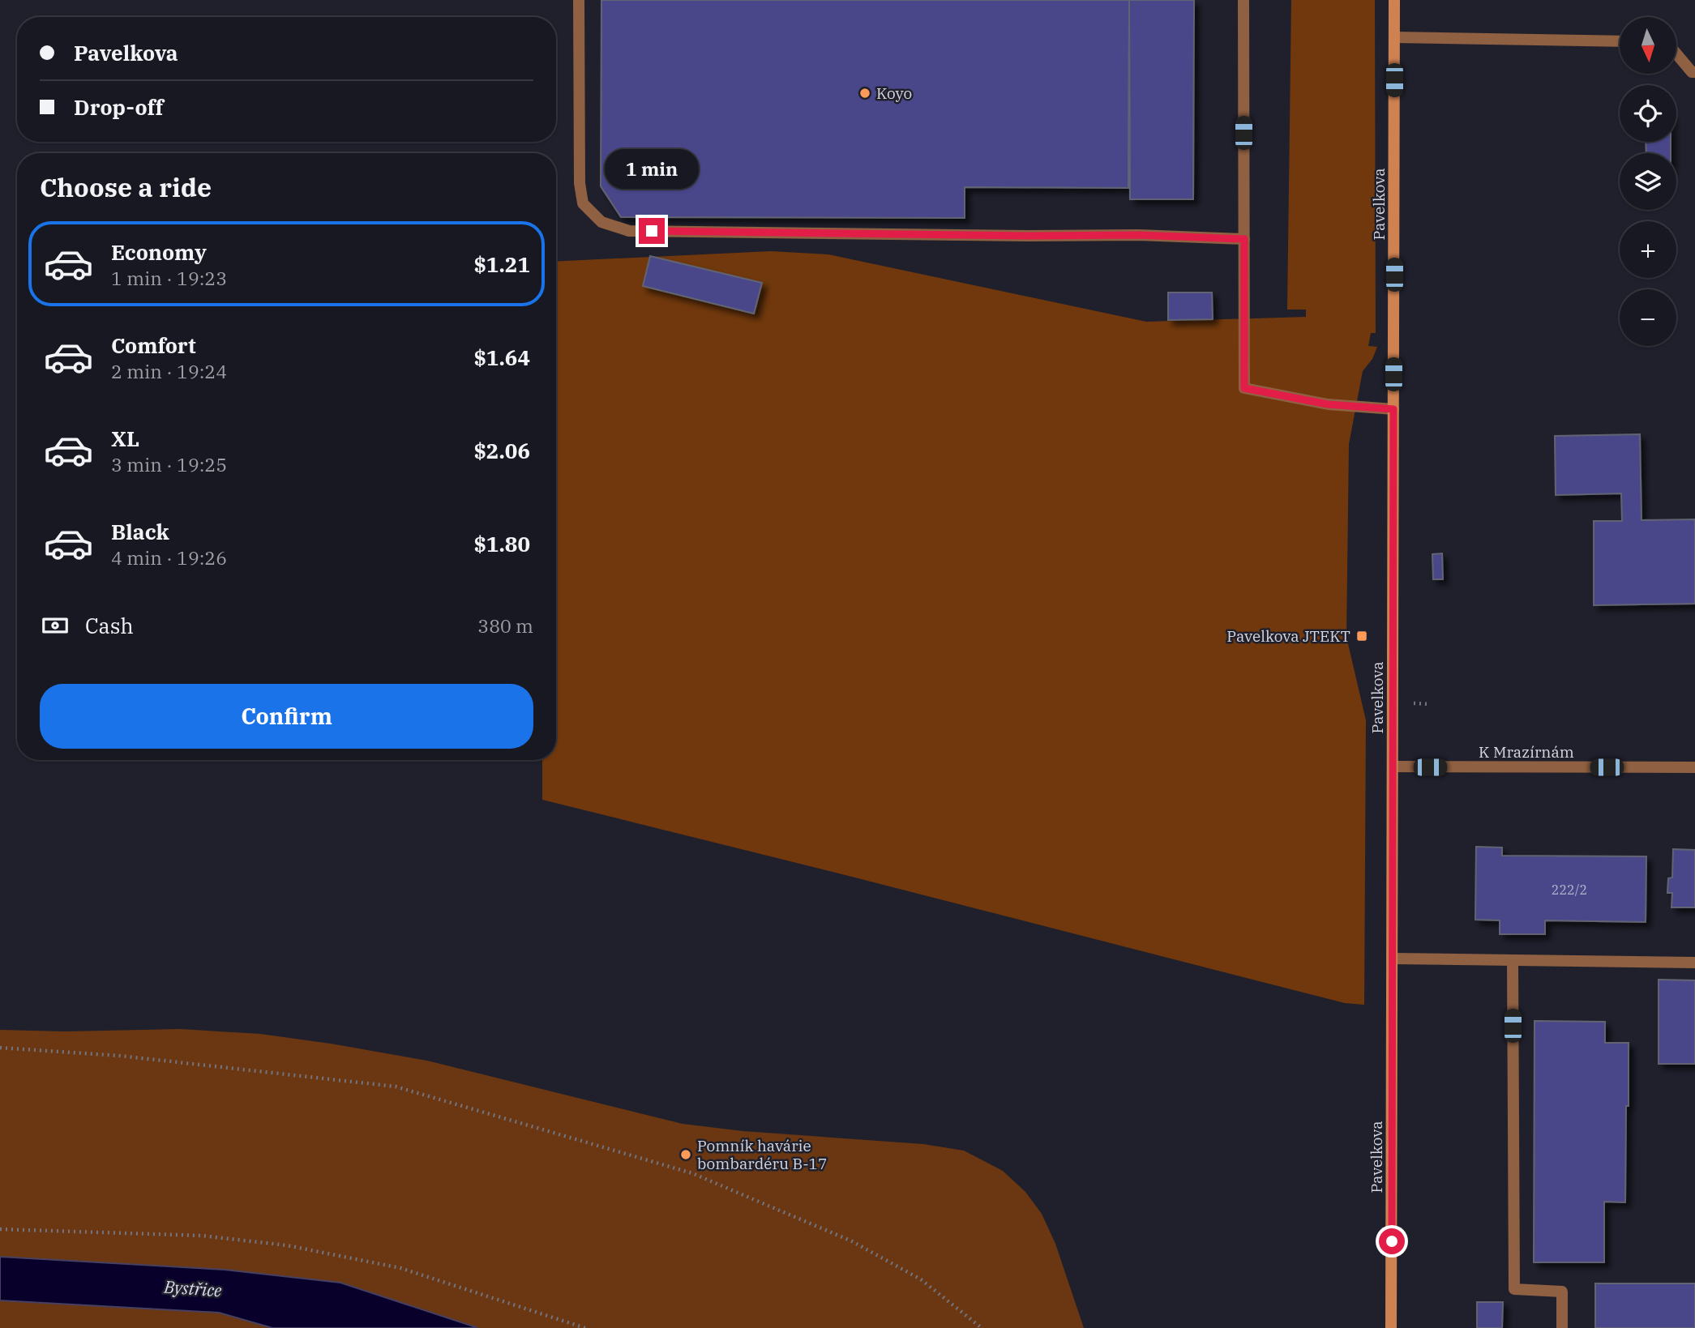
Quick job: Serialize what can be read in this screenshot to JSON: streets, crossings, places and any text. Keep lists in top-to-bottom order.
{
  "streets": {
    "street": ["Pavelkova", "K Mrazírnám"]
  },
  "crossings": [
    ["Pavelkova", "K Mrazírnám"]
  ],
  "water": ["Bystřice"],
  "places": {
    "other": ["Koyo", "Pomník havárie bombardéru B-17"],
    "transit": ["Pavelkova JTEKT"]
  },
  "house_numbers": ["222/2"],
  "north": "bottom",
  "page": {
    "map_buttons": ["+", "−"],
    "banner": ["Pavelkova", "Drop-off"],
    "bubble": "1 min",
    "heading": "Choose a ride",
    "list": [
      {
        "name": "Economy",
        "note": "1 min · 19:23",
        "value": "$1.21"
      },
      {
        "name": "Comfort",
        "note": "2 min · 19:24",
        "value": "$1.64"
      },
      {
        "name": "XL",
        "note": "3 min · 19:25",
        "value": "$2.06"
      },
      {
        "name": "Black",
        "note": "4 min · 19:26",
        "value": "$1.80"
      }
    ],
    "pay": ["Cash", "380 m"],
    "buttons": "Confirm"
  }
}
